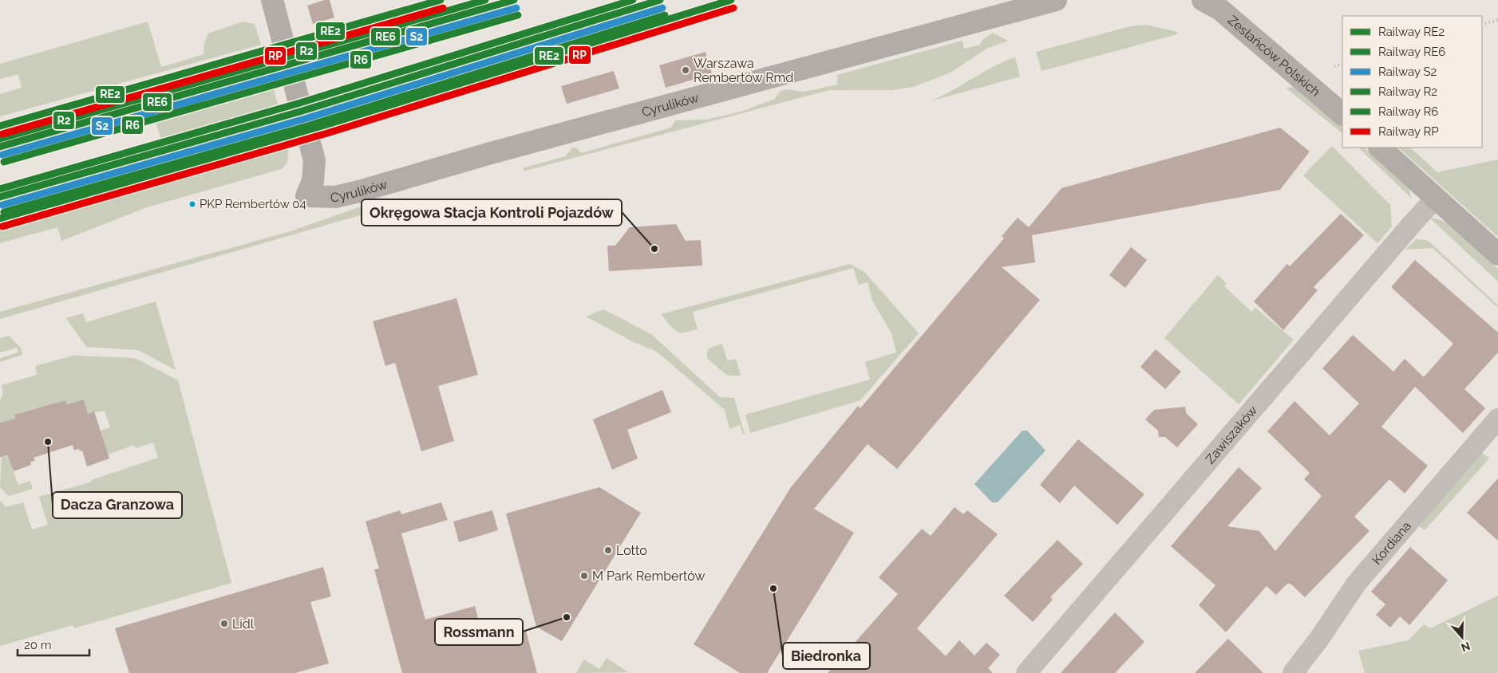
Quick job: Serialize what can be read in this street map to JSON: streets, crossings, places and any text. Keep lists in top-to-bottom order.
{
  "streets": {
    "main road": ["Zesłańców Polskich", "Cyrulików"],
    "street": ["Zawiszaków", "Kordiana"]
  },
  "places": [
    "Warszawa Rembertów Rmd",
    "PKP Rembertów 04",
    "Okręgowa Stacja Kontroli Pojazdów",
    "Dacza Granzowa",
    "Lotto",
    "M Park Rembertów",
    "Biedronka",
    "Rossmann",
    "Lidl"
  ],
  "lines": [
    "rail line RE2",
    "rail line RE6",
    "rail line R2",
    "rail line S2",
    "rail line RP",
    "rail line R6"
  ],
  "legend": [
    "Railway RE2",
    "Railway RE6",
    "Railway S2",
    "Railway R2",
    "Railway R6",
    "Railway RP"
  ],
  "scale_bar": "20 m",
  "north": "bottom"
}
